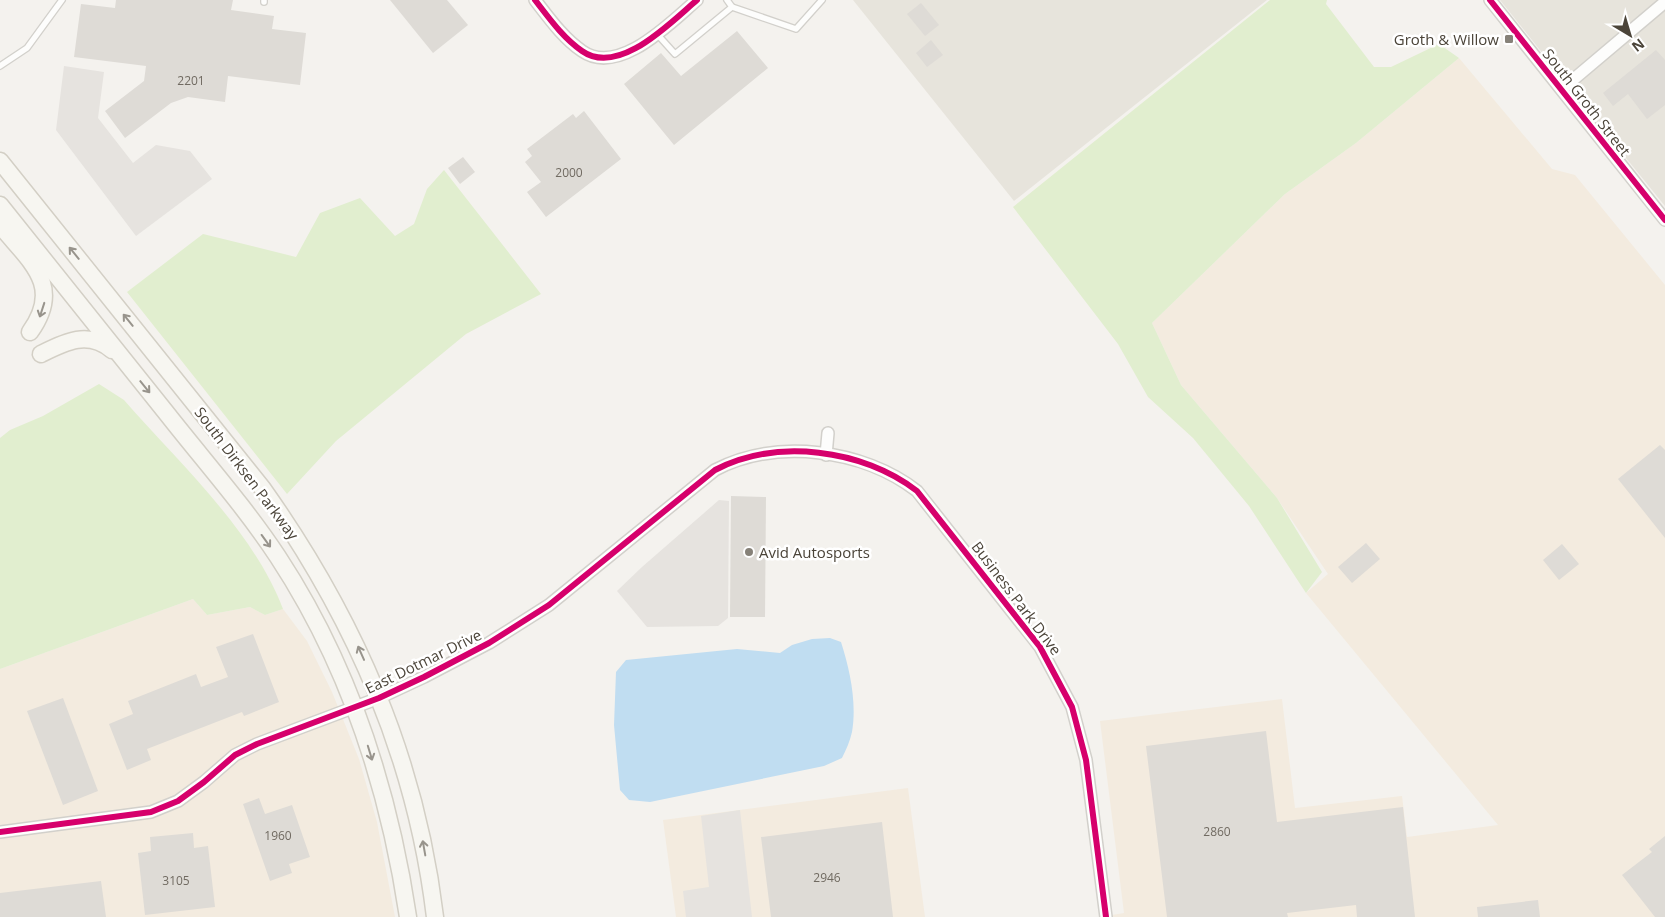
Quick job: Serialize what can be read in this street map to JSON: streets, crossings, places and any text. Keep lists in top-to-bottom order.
{
  "streets": {
    "main road": ["South Dirksen Parkway"],
    "street": ["South Groth Street", "Business Park Drive", "East Dotmar Drive"]
  },
  "crossings": [
    ["South Dirksen Parkway", "East Dotmar Drive"],
    ["Business Park Drive", "East Dotmar Drive"]
  ],
  "places": {
    "transit": ["Groth & Willow"],
    "other": ["Avid Autosports"]
  },
  "house_numbers": [
    "2201",
    "2000",
    "2860",
    "1960",
    "2946",
    "3105"
  ],
  "north": "bottom right"
}
